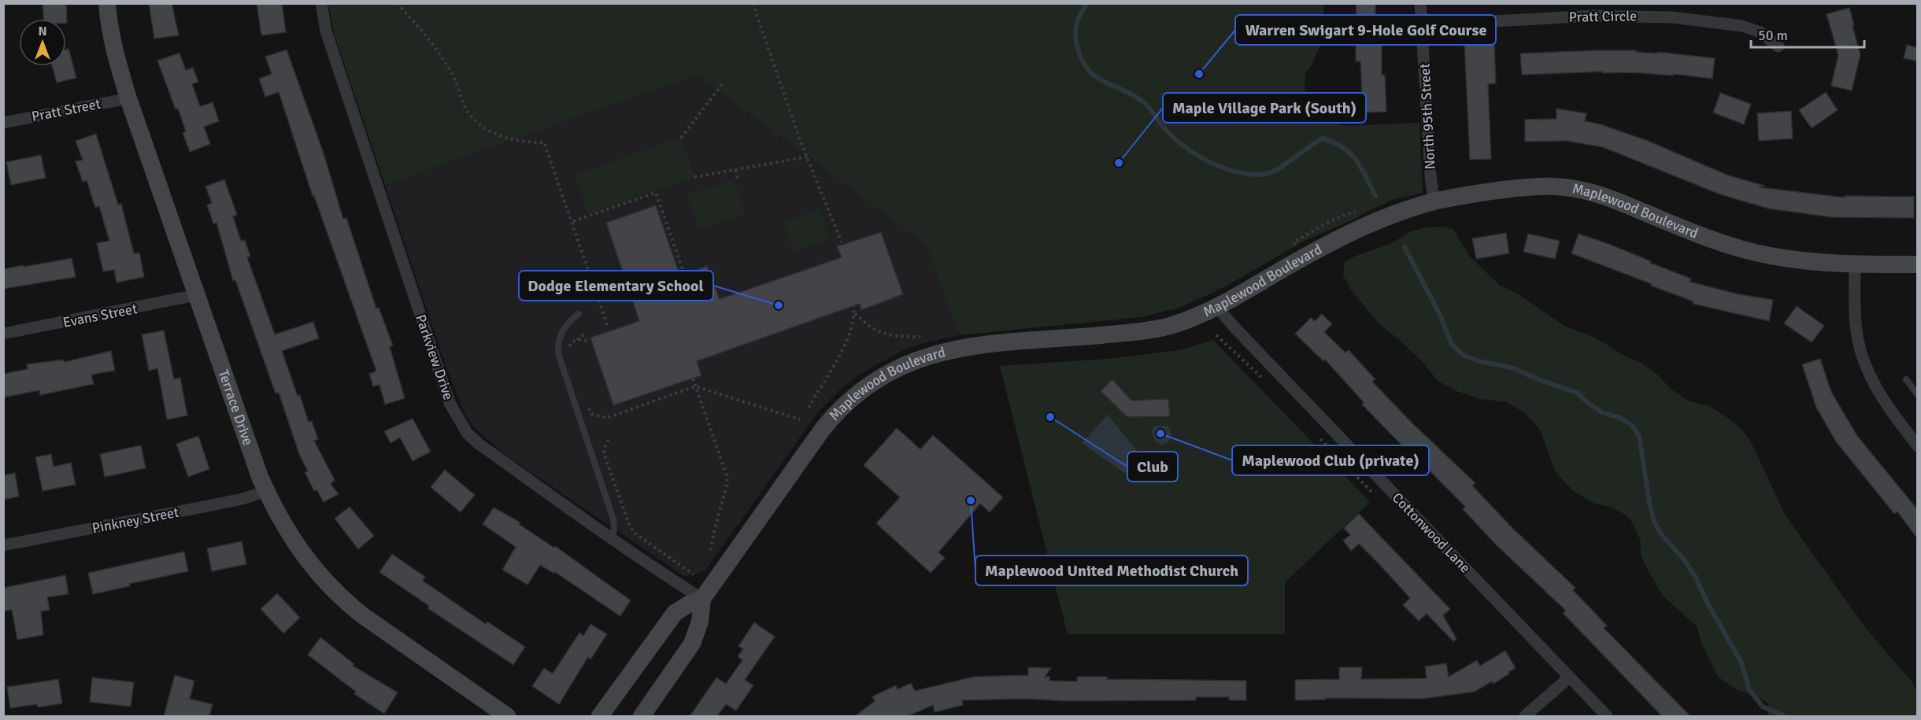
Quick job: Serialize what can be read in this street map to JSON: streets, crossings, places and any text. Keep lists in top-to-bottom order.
{
  "streets": {
    "street": [
      "Pratt Circle",
      "Pratt Street",
      "North 95th Street",
      "Maplewood Boulevard",
      "Evans Street",
      "Parkview Drive",
      "Terrace Drive",
      "Pinkney Street",
      "Cottonwood Lane"
    ]
  },
  "crossings": [
    ["Pratt Circle", "North 95th Street"],
    ["Pratt Street", "Terrace Drive"],
    ["North 95th Street", "Maplewood Boulevard"],
    ["Maplewood Boulevard", "Parkview Drive"],
    ["Maplewood Boulevard", "Cottonwood Lane"],
    ["Evans Street", "Terrace Drive"],
    ["Terrace Drive", "Pinkney Street"]
  ],
  "places": [
    "Warren Swigart 9-Hole Golf Course",
    "Maple Village Park (South)",
    "Dodge Elementary School",
    "Club",
    "Maplewood Club (private)",
    "Maplewood United Methodist Church"
  ],
  "scale_bar": "50 m",
  "north": "top"
}
